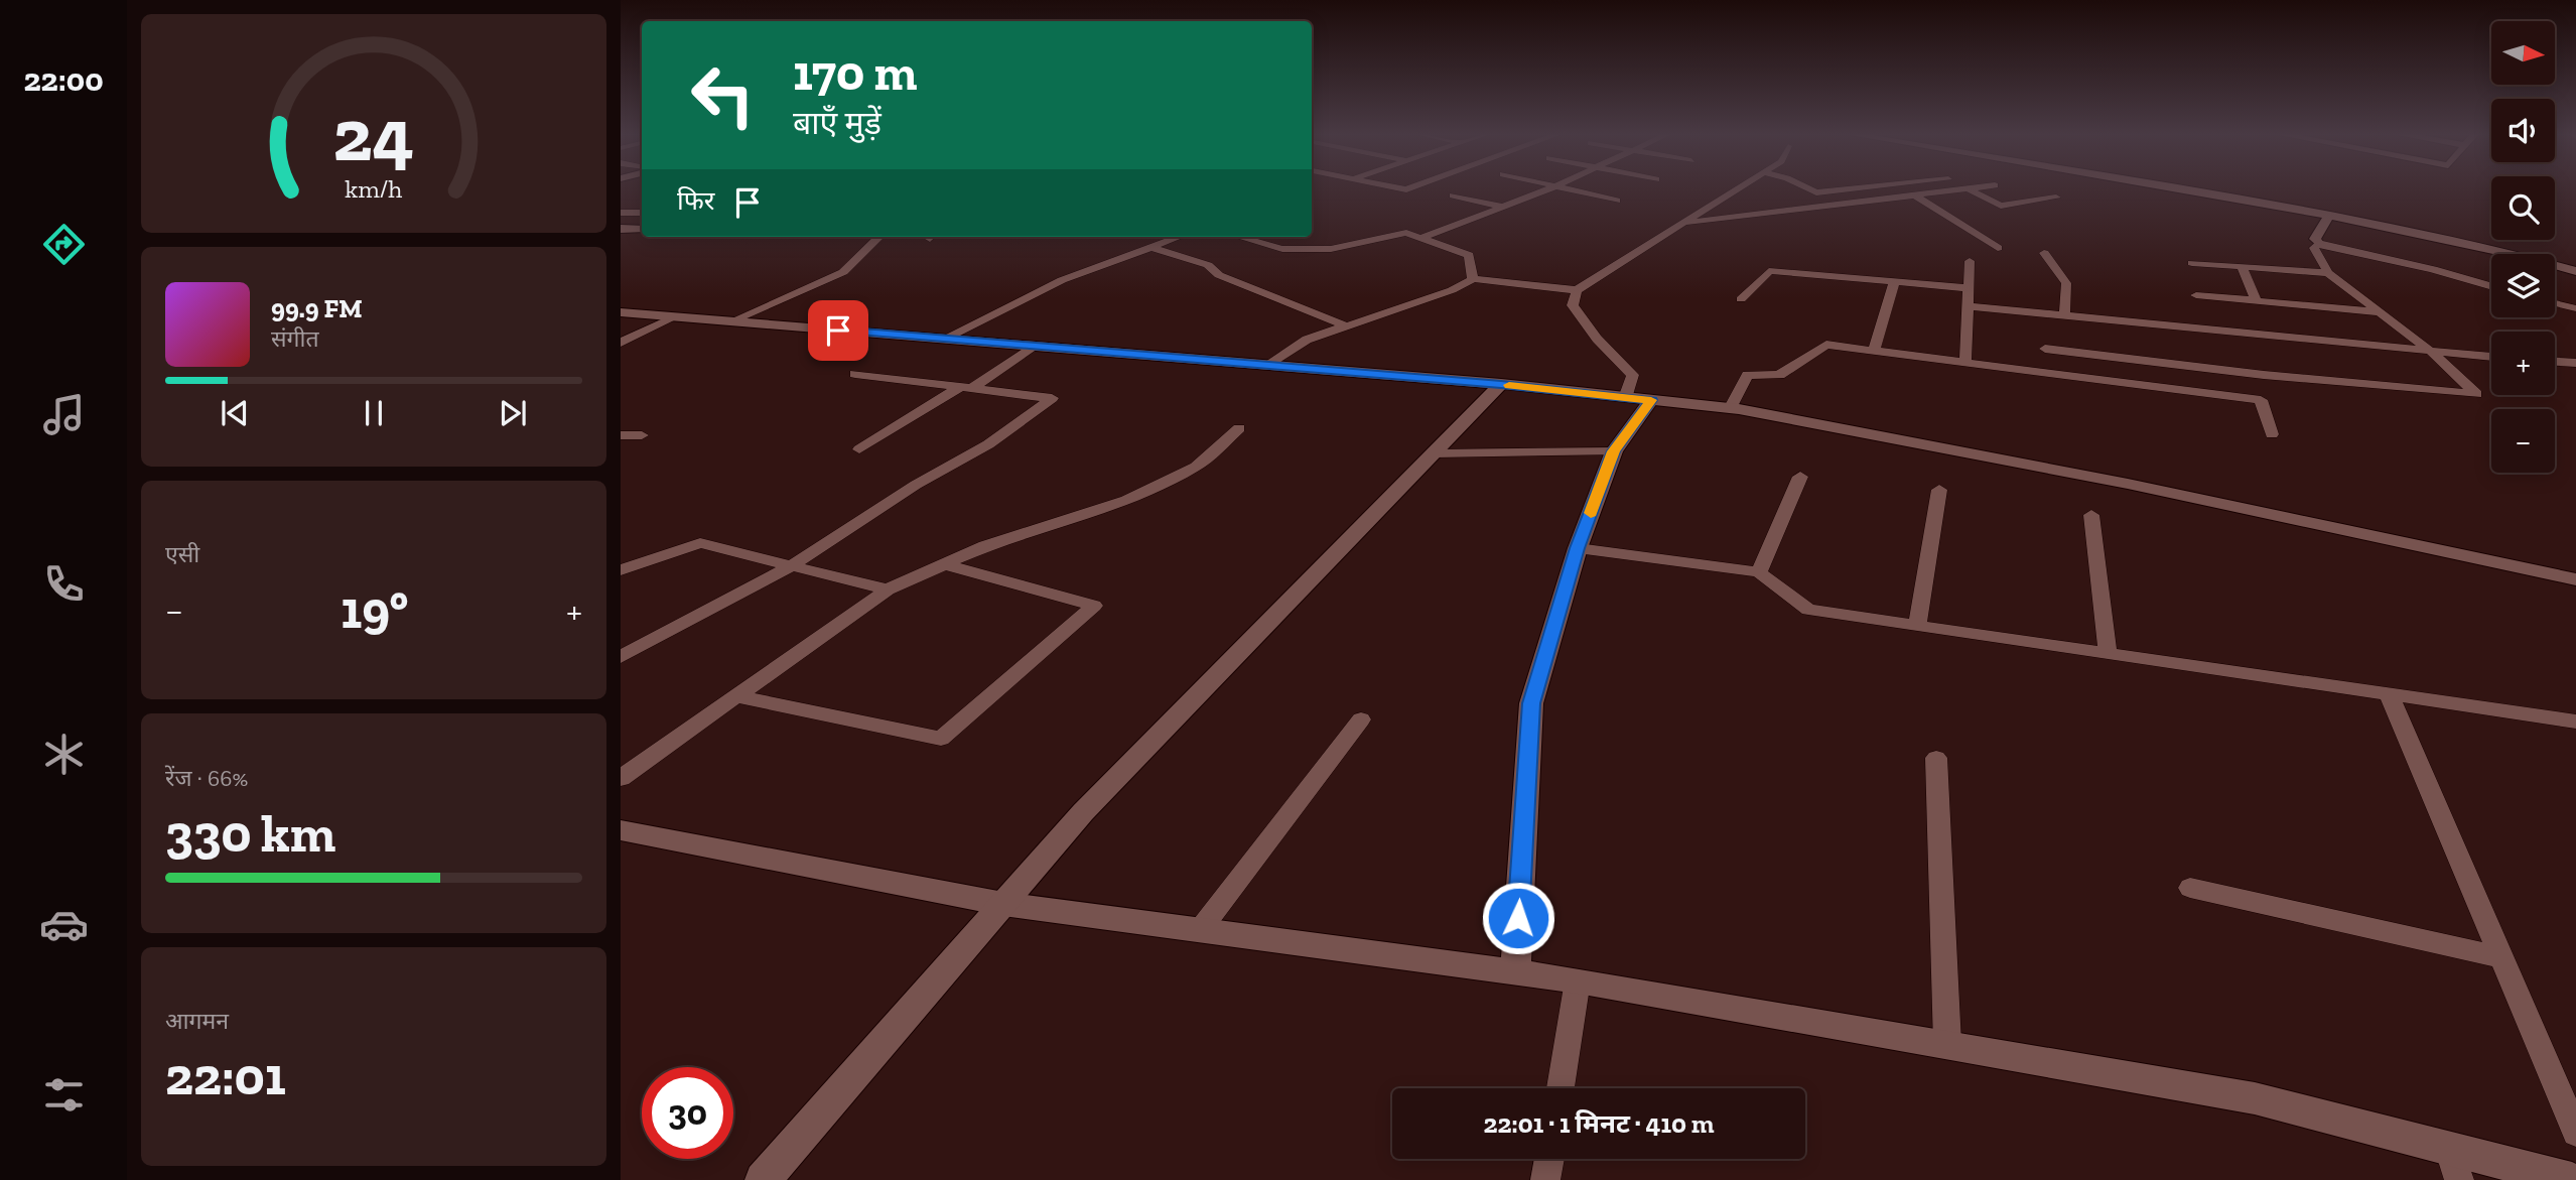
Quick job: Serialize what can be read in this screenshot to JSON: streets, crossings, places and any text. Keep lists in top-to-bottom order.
{
  "north": "right",
  "page": {
    "tabs": "22:00",
    "map_buttons": ["+", "−"],
    "turn": ["170 m", "बाएँ मुड़ें"],
    "then": "फिर",
    "song": ["99.9 FM", "संगीत"],
    "tile": [
      "एसी",
      ["रेंज · 66%", "330 km"],
      ["आगमन", "22:01"]
    ],
    "heat": ["−", "19°", "+"],
    "limit": "30",
    "trip": "22:01 · 1 मिनट · 410 m",
    "gauge": ["24", "km/h"]
  }
}
